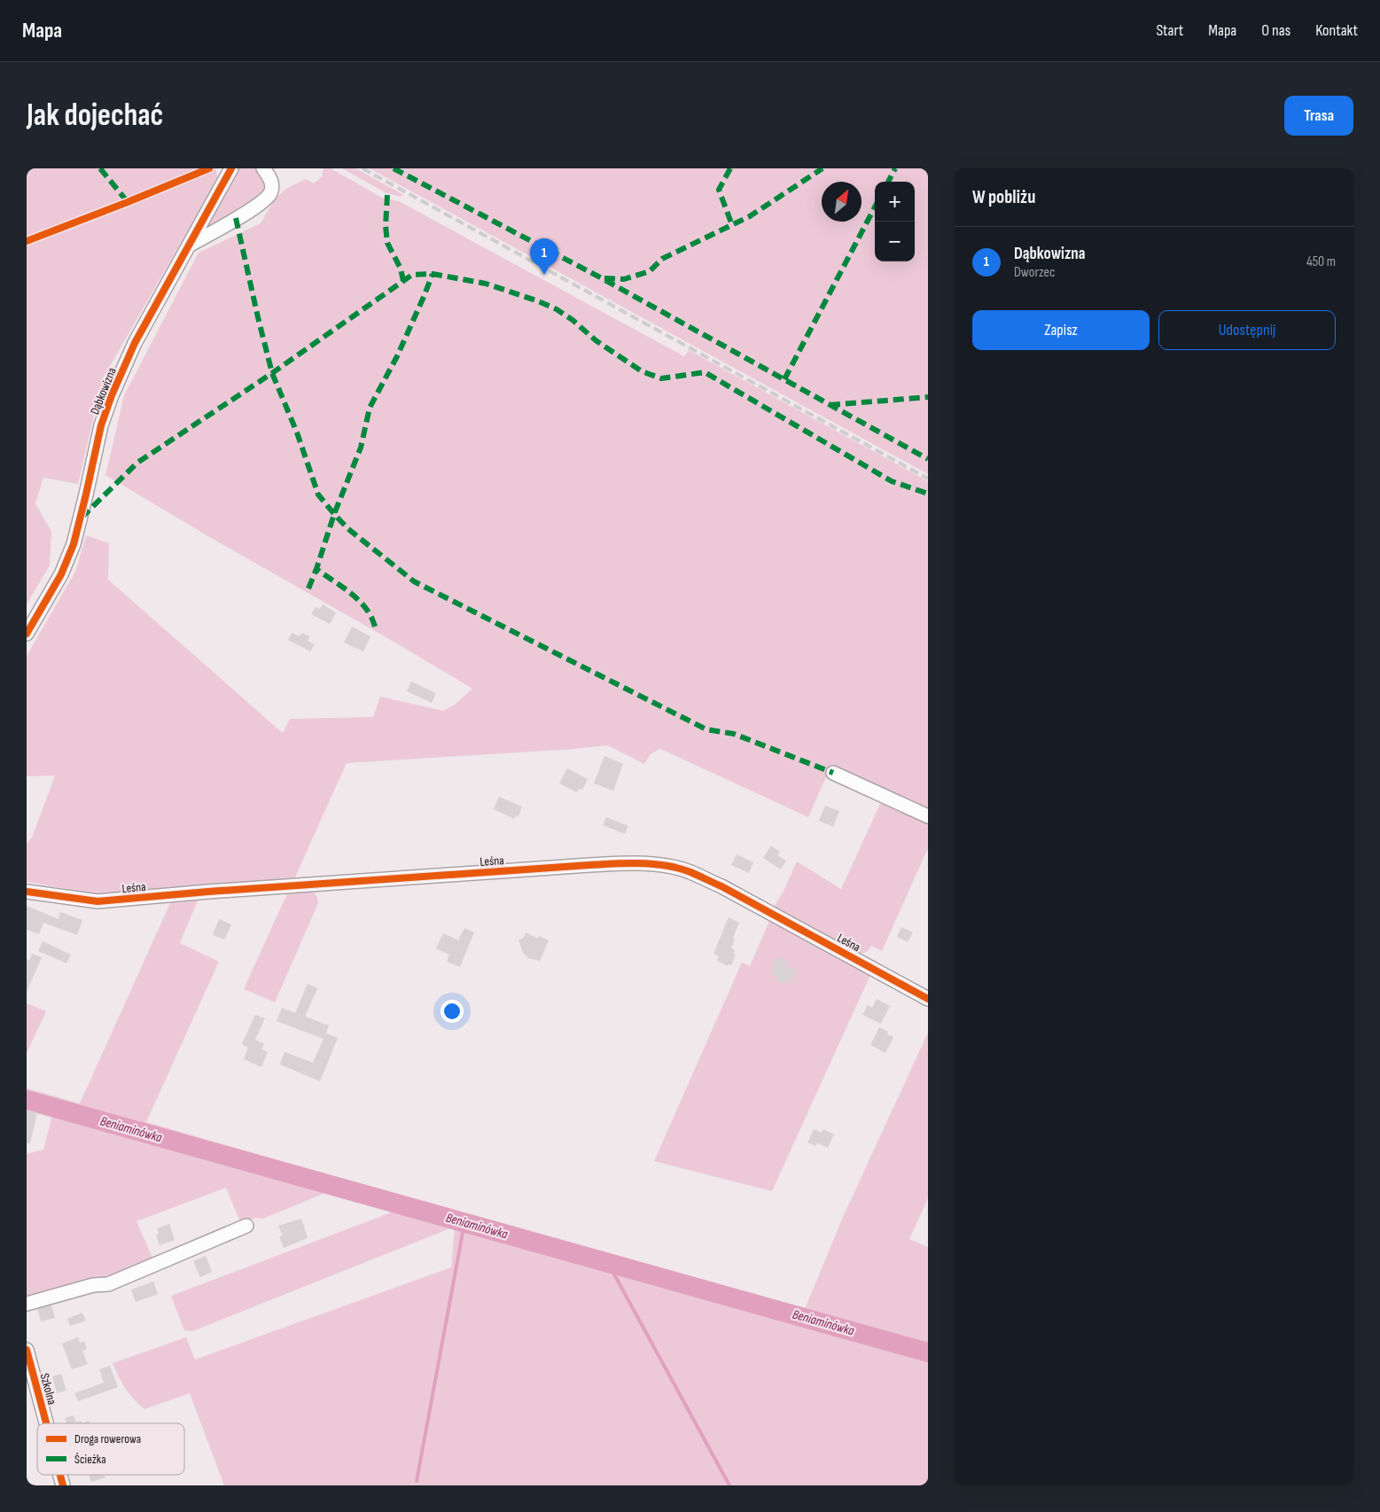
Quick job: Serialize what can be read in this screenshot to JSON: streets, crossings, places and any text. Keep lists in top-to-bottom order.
{
  "streets": {
    "street": ["Dąbkowizna", "Leśna", "Szkolna"]
  },
  "water": ["Beniaminówka"],
  "legend": ["Droga rowerowa", "Ścieżka"],
  "north": "top right",
  "page": {
    "header": "Mapa",
    "nav": [
      "Start",
      "Mapa",
      "O nas",
      "Kontakt"
    ],
    "buttons": [
      "Trasa",
      ["Zapisz", "Udostępnij"]
    ],
    "title": "Jak dojechać",
    "heading": "W pobliżu",
    "map_buttons": ["+", "−"],
    "list": [
      {
        "mark": "1",
        "name": "Dąbkowizna",
        "note": "Dworzec",
        "value": "450 m"
      }
    ],
    "pins": "1"
  }
}
